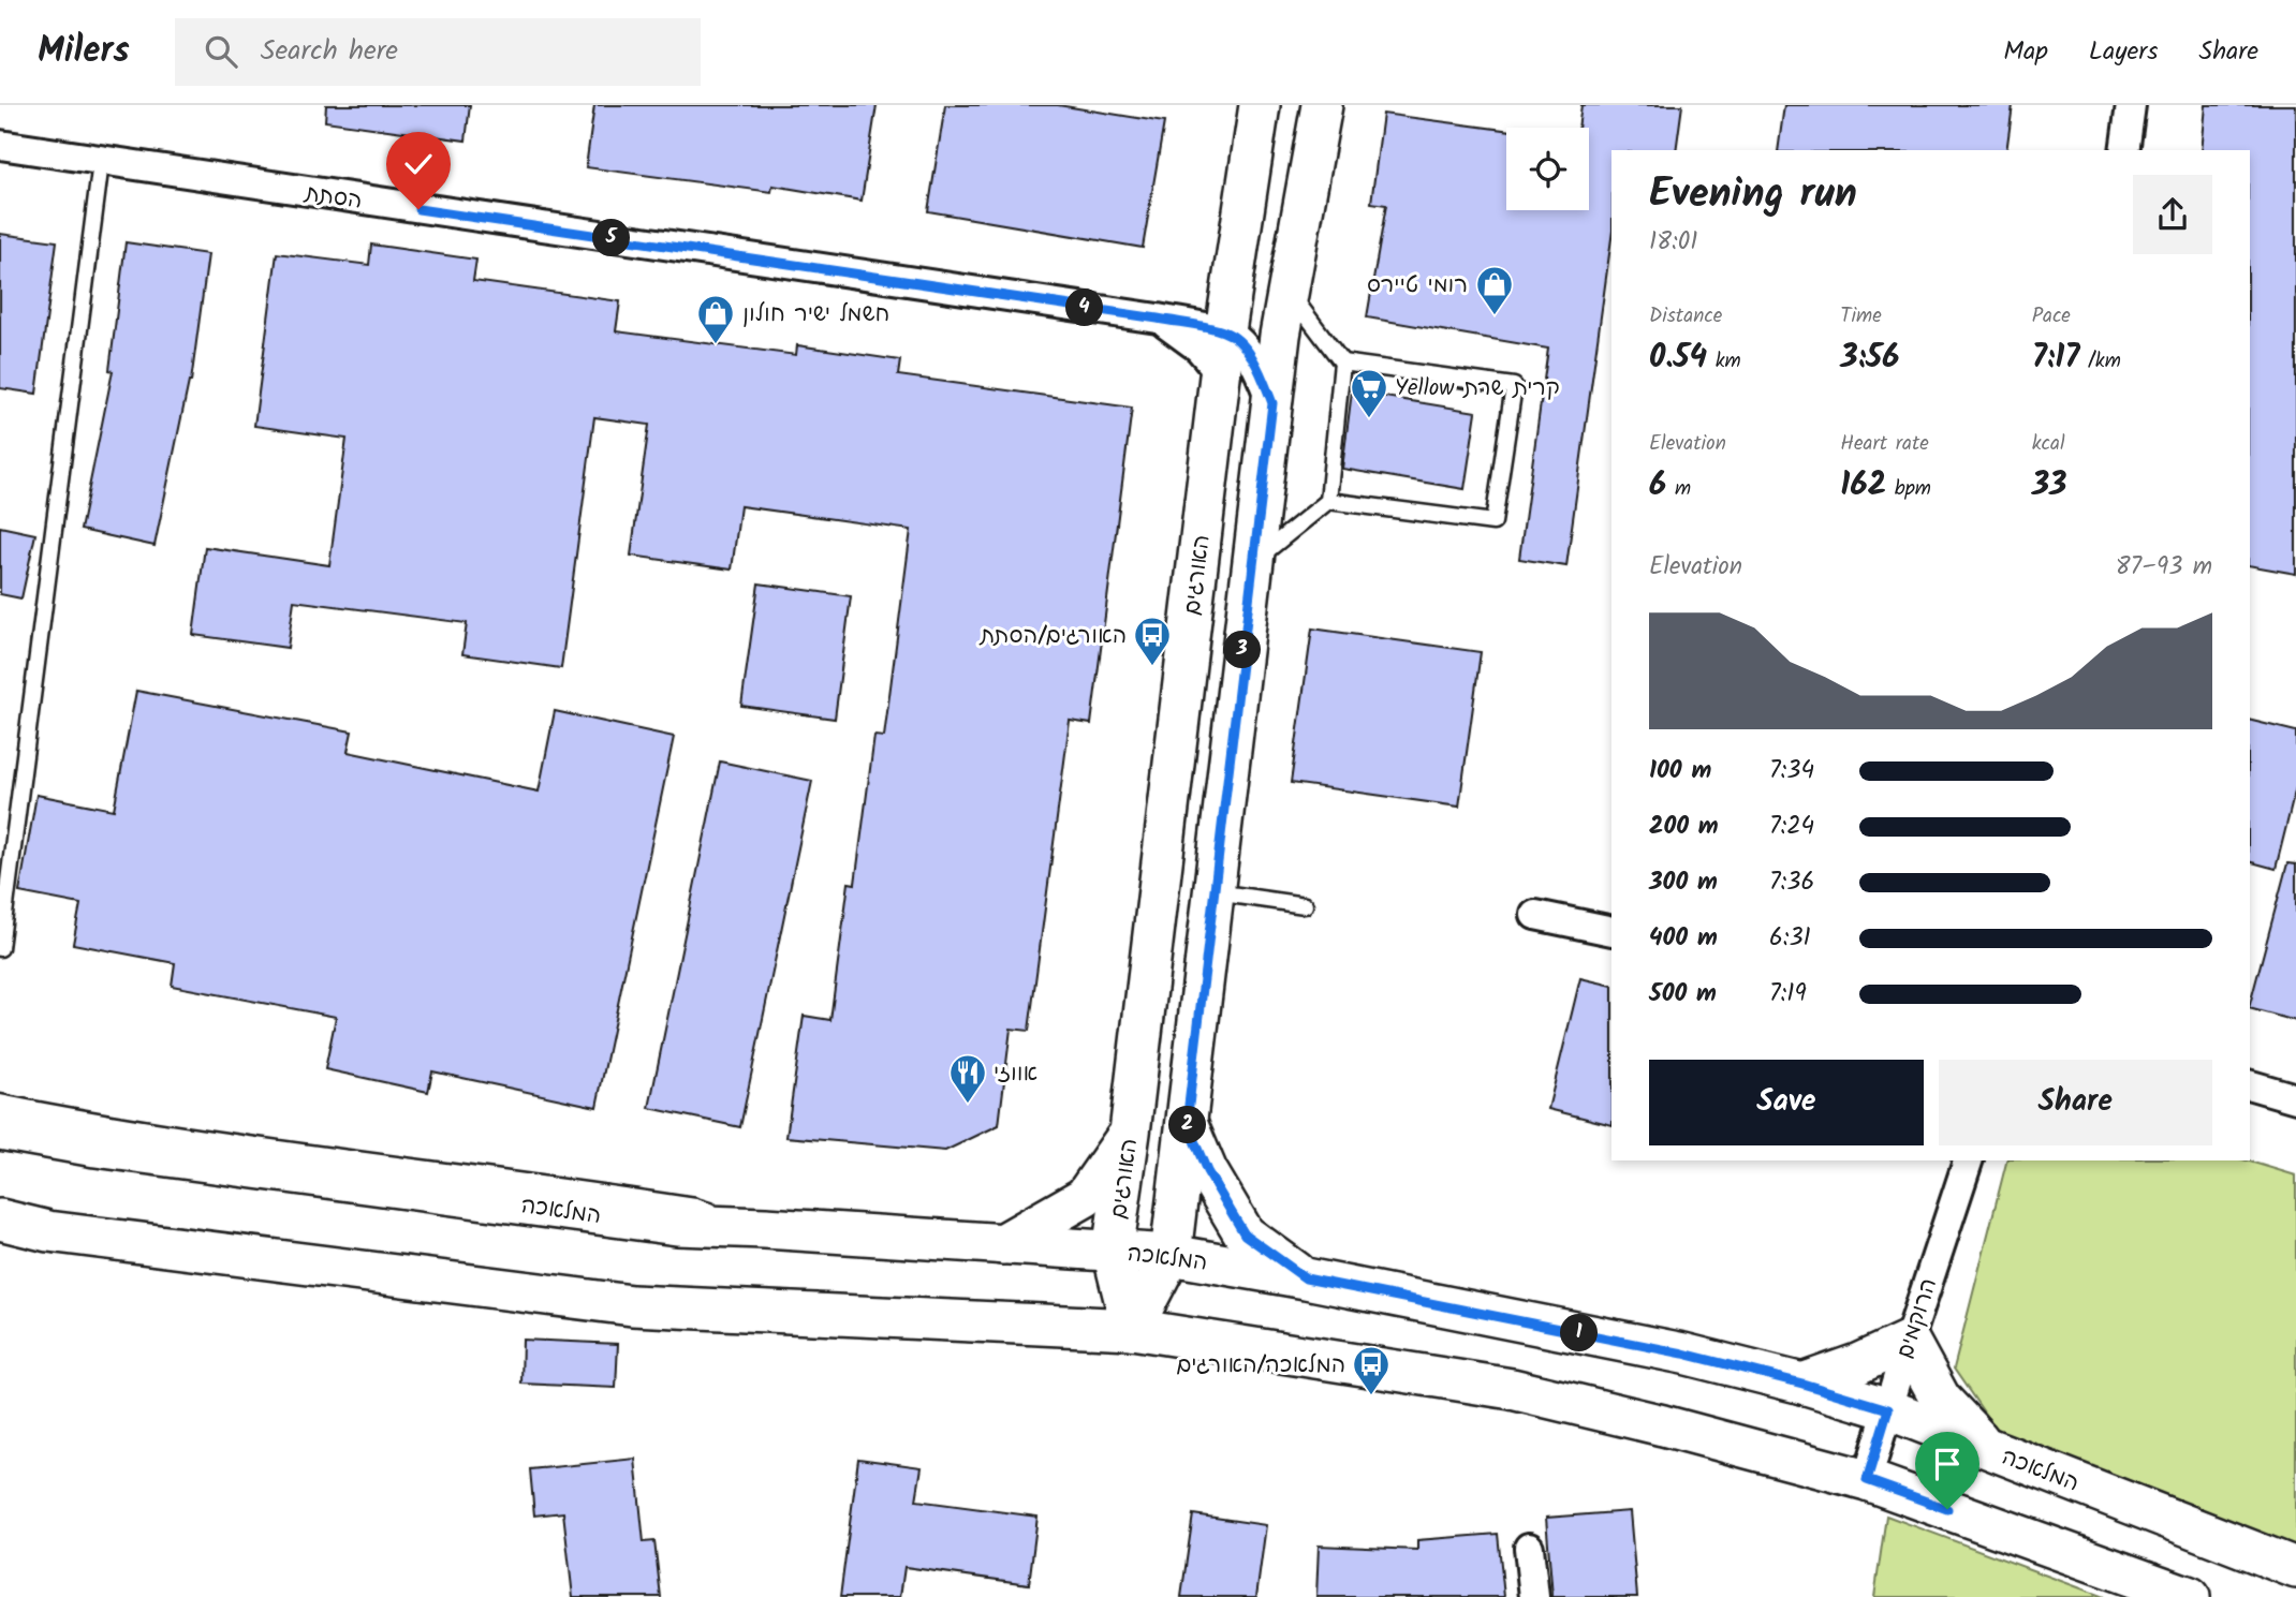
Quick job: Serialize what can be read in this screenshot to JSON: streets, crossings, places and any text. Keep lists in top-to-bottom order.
{
  "streets": {
    "main road": ["האורגים", "המלאכה"],
    "street": ["הסתת", "הרוקמים"]
  },
  "crossings": [
    ["הסתת", "האורגים"],
    ["האורגים", "המלאכה"],
    ["המלאכה", "הרוקמים"]
  ],
  "places": {
    "shop": ["רומי טיירס", "חשמל ישיר חולון"],
    "supermarket": ["Yellow קרית שרת"],
    "bus stop": ["האורגים/הסתת", "המלאכה/האורגים"],
    "restaurant": ["אווזי"]
  },
  "page": {
    "header": "Milers",
    "search": "Search here",
    "nav": ["Map", "Layers", "Share"],
    "heading": ["Evening run", "18:01"],
    "pins": [
      "5",
      "4",
      "3",
      "2",
      "1"
    ],
    "stats": [
      ["Distance", "0.54 km"],
      ["Time", "3:56"],
      ["Pace", "7:17 /km"],
      ["Elevation", "6 m"],
      ["Heart rate", "162 bpm"],
      ["kcal", "33"]
    ],
    "chart": ["Elevation", "87–93 m"],
    "list": [
      {
        "name": "100 m",
        "note": "7:34"
      },
      {
        "name": "200 m",
        "note": "7:24"
      },
      {
        "name": "300 m",
        "note": "7:36"
      },
      {
        "name": "400 m",
        "note": "6:31"
      },
      {
        "name": "500 m",
        "note": "7:19"
      }
    ],
    "buttons": ["Save", "Share"]
  }
}
